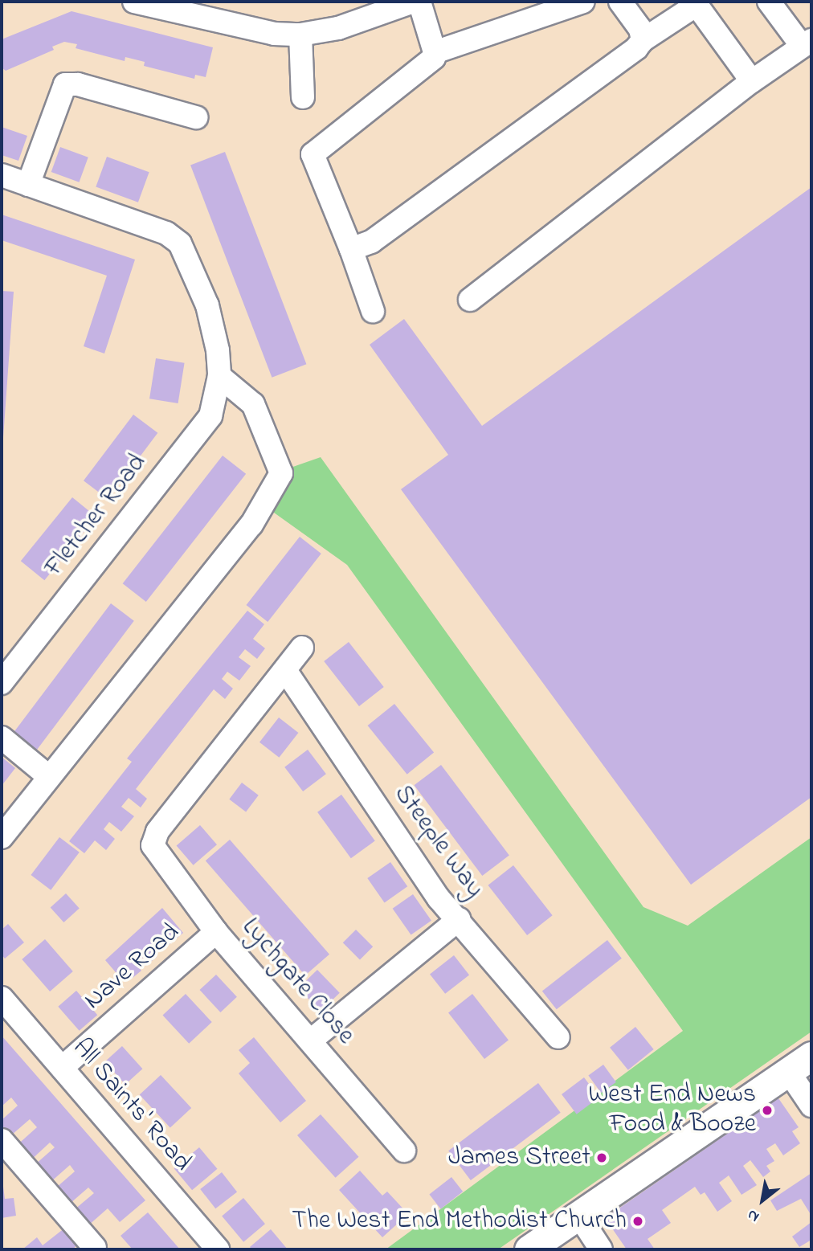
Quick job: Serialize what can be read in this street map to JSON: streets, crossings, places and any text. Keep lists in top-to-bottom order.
{
  "streets": {
    "street": [
      "Fletcher Road",
      "Steeple Way",
      "Nave Road",
      "Lychgate Close",
      "All Saints' Road"
    ]
  },
  "crossings": [
    ["Steeple Way", "Lychgate Close"],
    ["Nave Road", "Lychgate Close"],
    ["Nave Road", "All Saints' Road"]
  ],
  "places": ["West End News Food & Booze", "James Street", "The West End Methodist Church"],
  "north": "bottom left"
}
